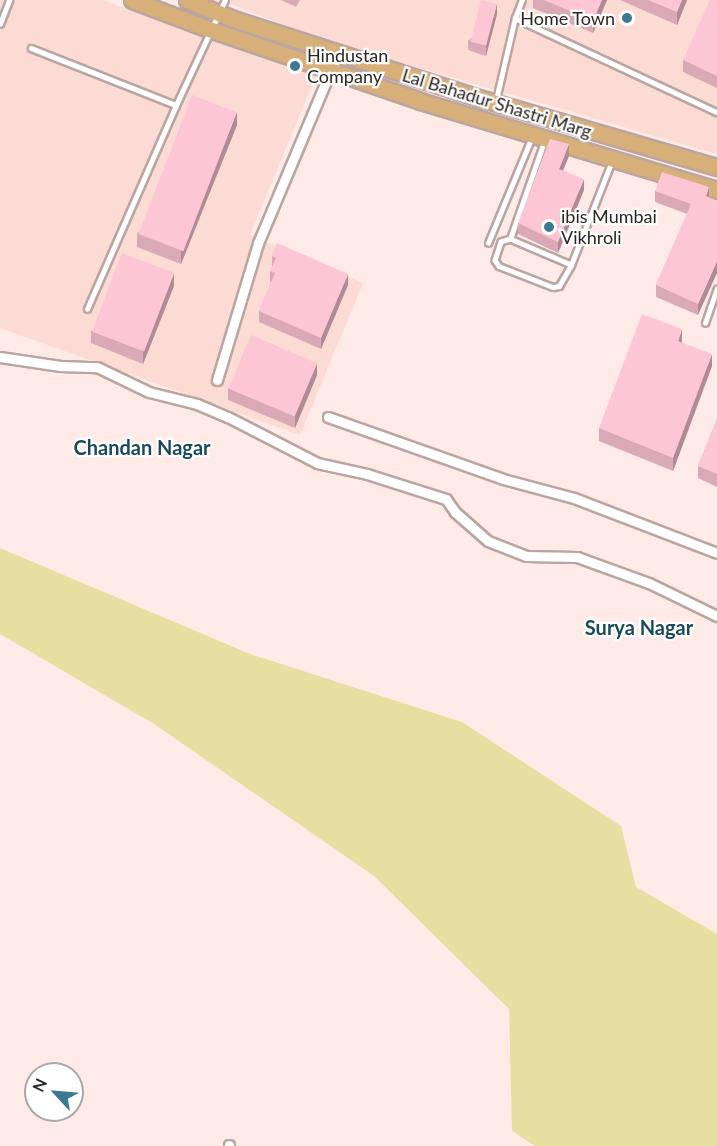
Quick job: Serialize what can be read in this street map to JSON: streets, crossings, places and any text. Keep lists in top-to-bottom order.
{
  "streets": {
    "main road": ["Lal Bahadur Shastri Marg"]
  },
  "districts": ["Chandan Nagar", "Surya Nagar"],
  "places": ["Home Town", "Hindustan Company", "ibis Mumbai Vikhroli"],
  "north": "top left"
}
